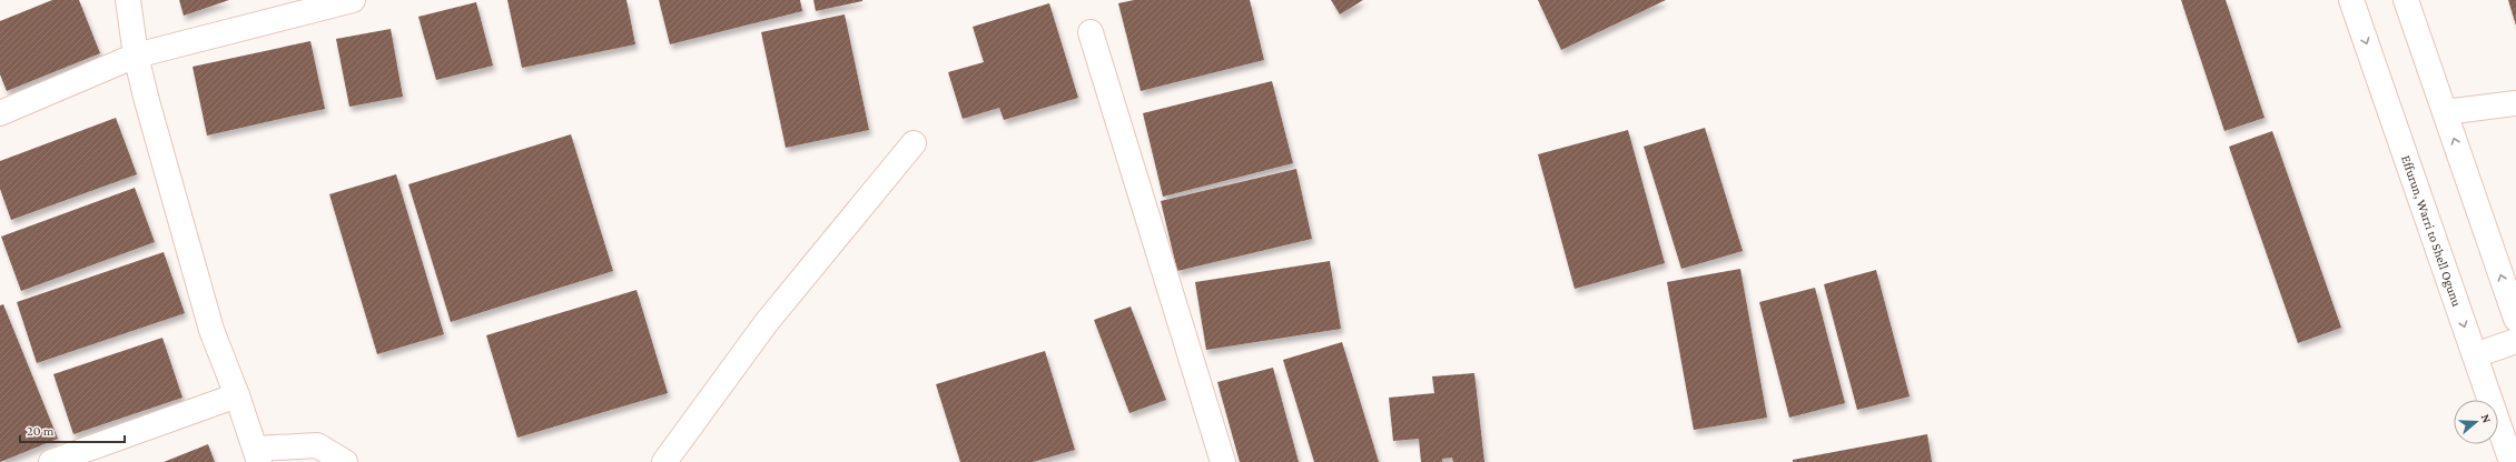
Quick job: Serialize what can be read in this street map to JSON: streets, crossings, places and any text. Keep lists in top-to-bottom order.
{
  "streets": {
    "street": ["Effurun, Warri to Shell Ogunu"]
  },
  "scale_bar": "20 m",
  "north": "right"
}
